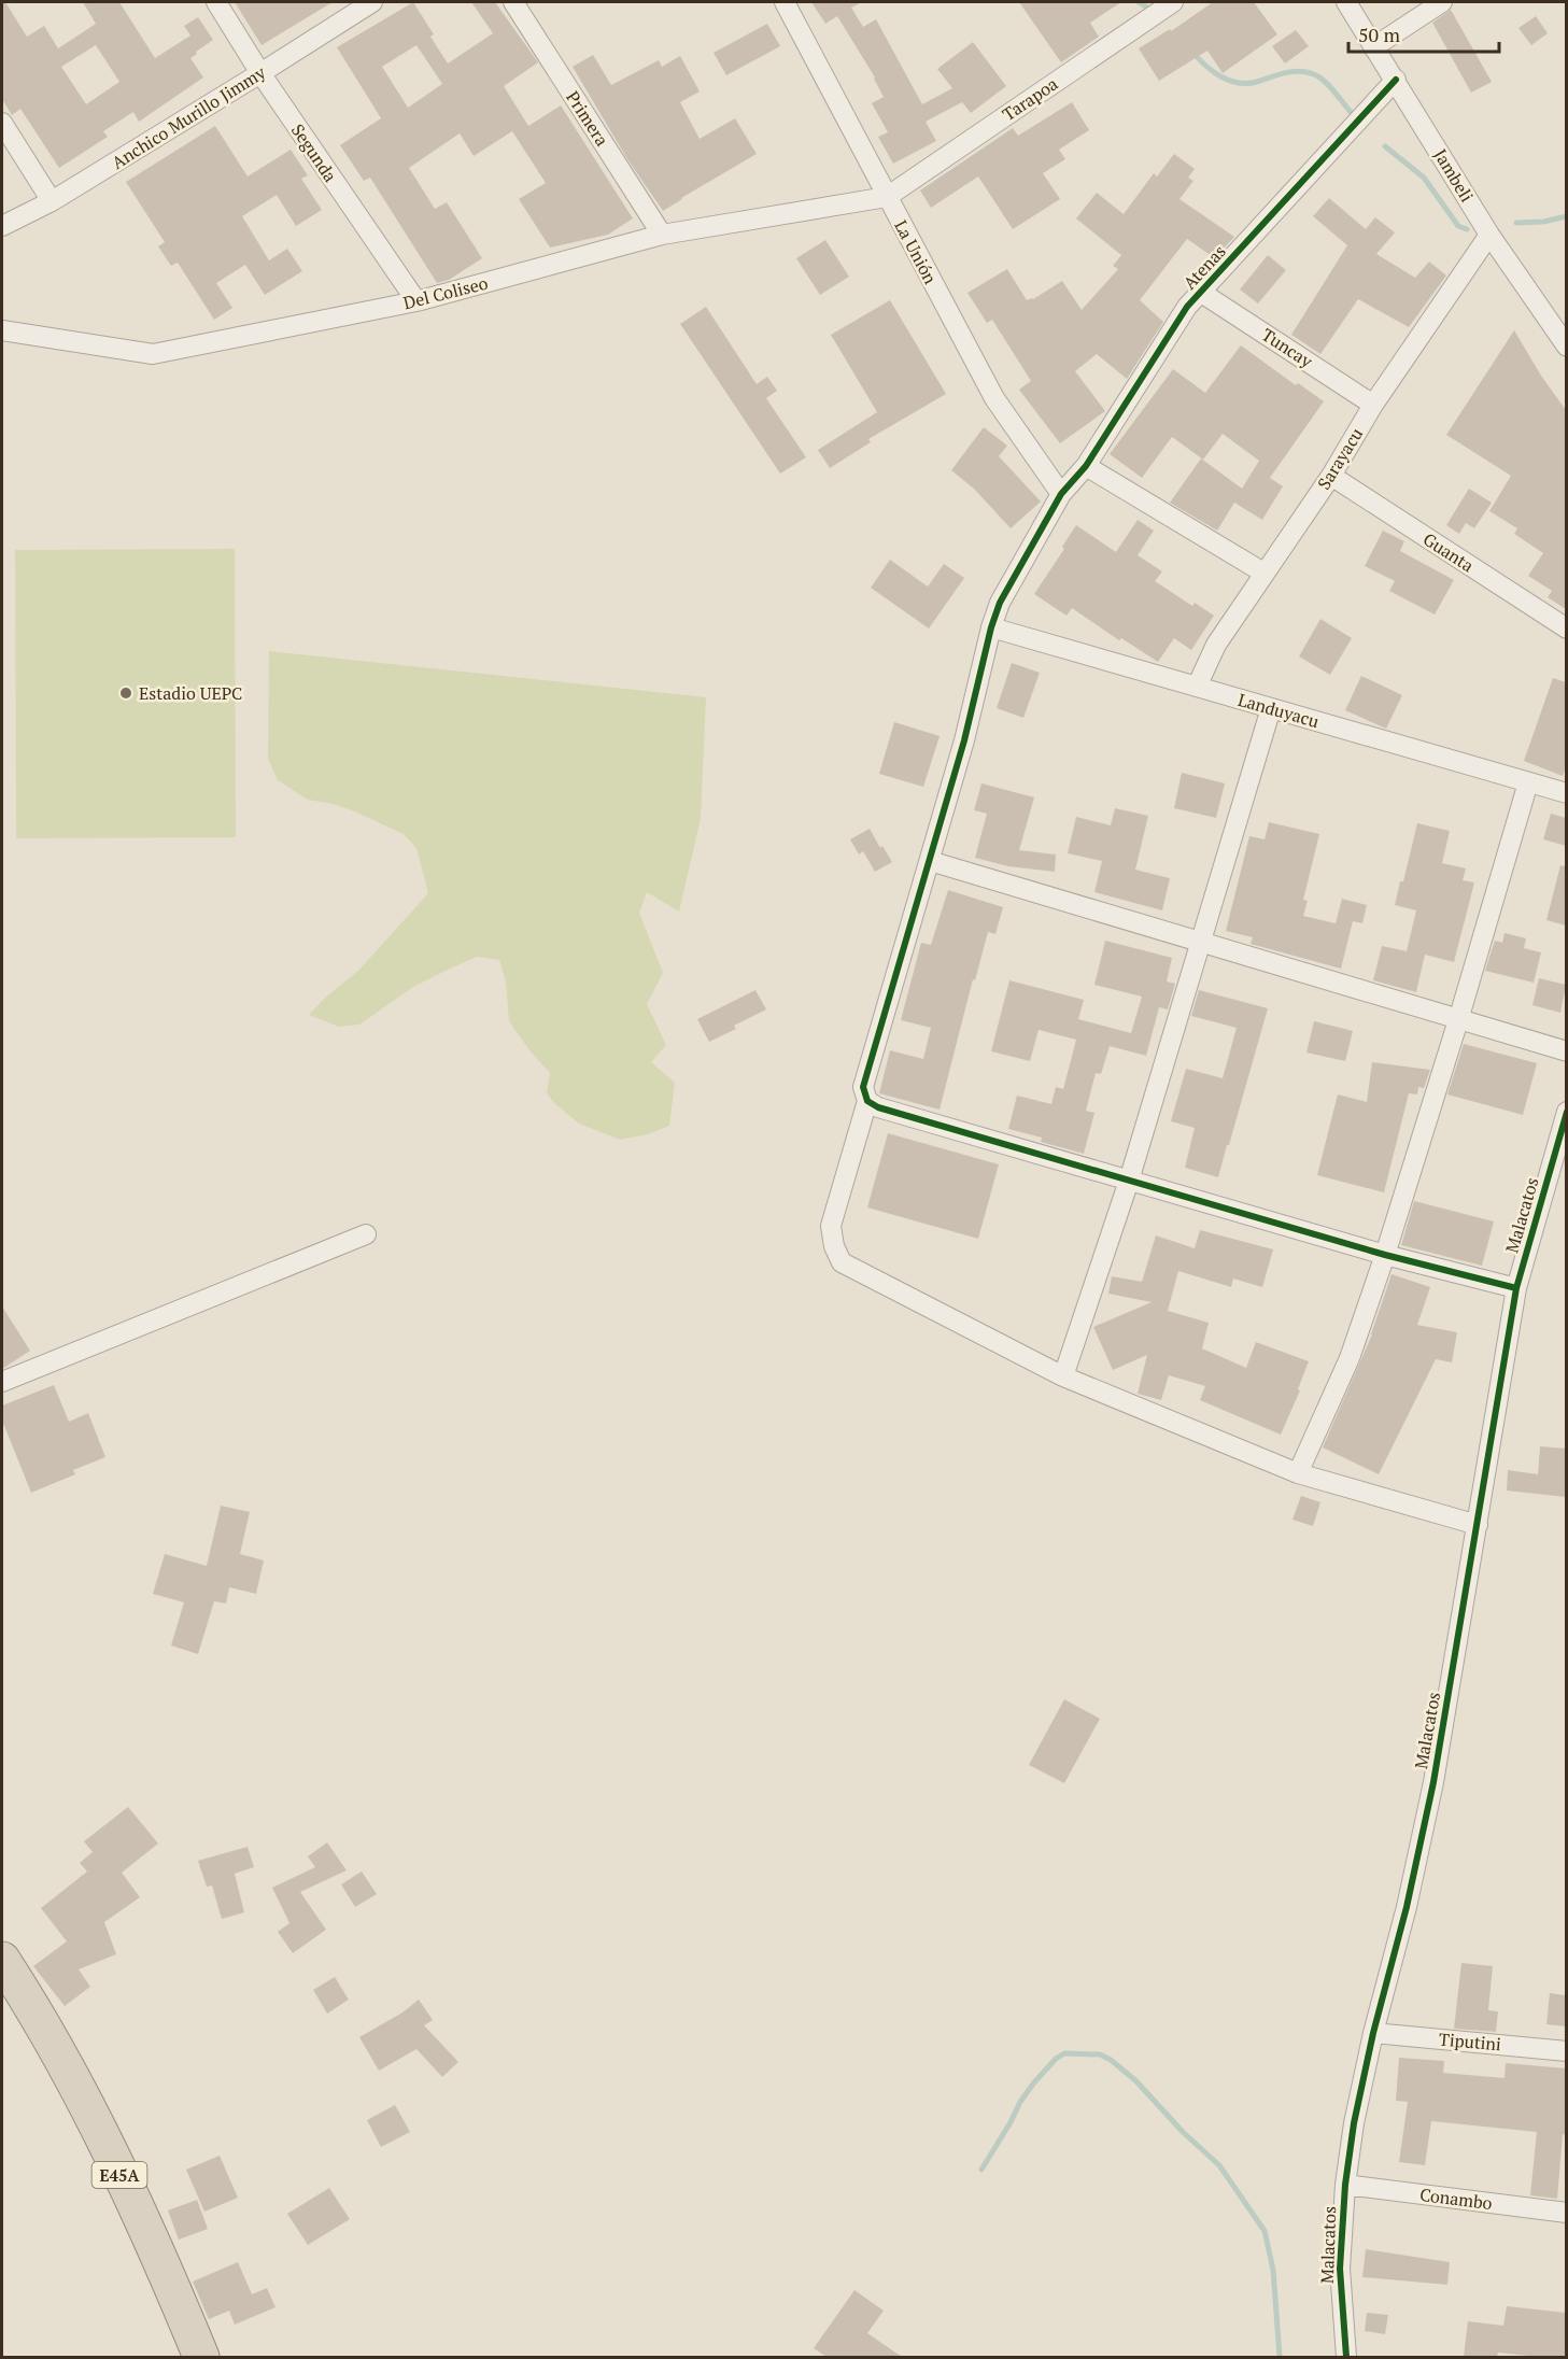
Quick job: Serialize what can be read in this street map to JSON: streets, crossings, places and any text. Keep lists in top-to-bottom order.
{
  "streets": {
    "highway": ["E45A"],
    "street": [
      "Tarapoa",
      "Anchico Murillo Jimmy",
      "Primera",
      "Segunda",
      "Jambeli",
      "La Unión",
      "Atenas",
      "Del Coliseo",
      "Tuncay",
      "Sarayacu",
      "Guanta",
      "Landuyacu",
      "Malacatos",
      "Tiputini",
      "Conambo"
    ]
  },
  "crossings": [
    ["Tarapoa", "La Unión"],
    ["Tarapoa", "Del Coliseo"],
    ["Anchico Murillo Jimmy", "Segunda"],
    ["Primera", "Del Coliseo"],
    ["Segunda", "Del Coliseo"],
    ["Jambeli", "Atenas"],
    ["Jambeli", "Sarayacu"],
    ["La Unión", "Atenas"],
    ["La Unión", "Del Coliseo"],
    ["Atenas", "Tuncay"],
    ["Atenas", "Landuyacu"],
    ["Atenas", "Malacatos"],
    ["Tuncay", "Sarayacu"],
    ["Sarayacu", "Guanta"],
    ["Sarayacu", "Landuyacu"],
    ["Malacatos", "Tiputini"],
    ["Malacatos", "Conambo"]
  ],
  "places": ["Estadio UEPC"],
  "scale_bar": "50 m"
}
